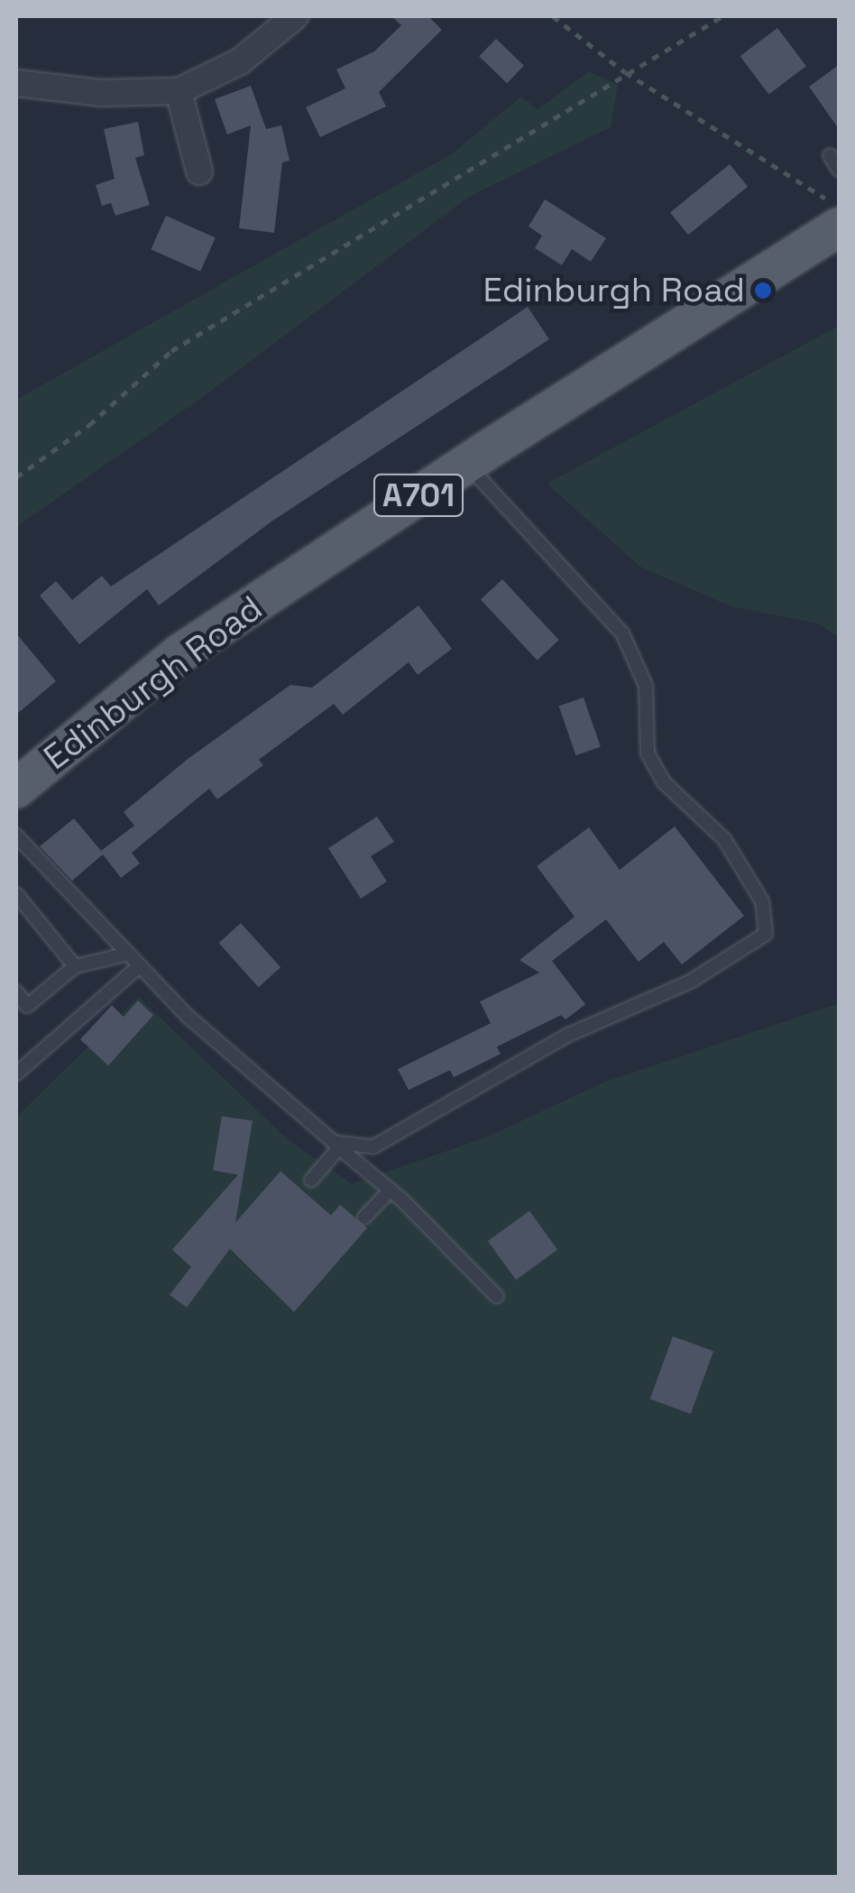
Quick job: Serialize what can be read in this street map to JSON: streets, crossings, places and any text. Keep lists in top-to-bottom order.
{
  "streets": {
    "main road": ["A701", "Edinburgh Road"]
  },
  "places": ["Edinburgh Road"]
}
